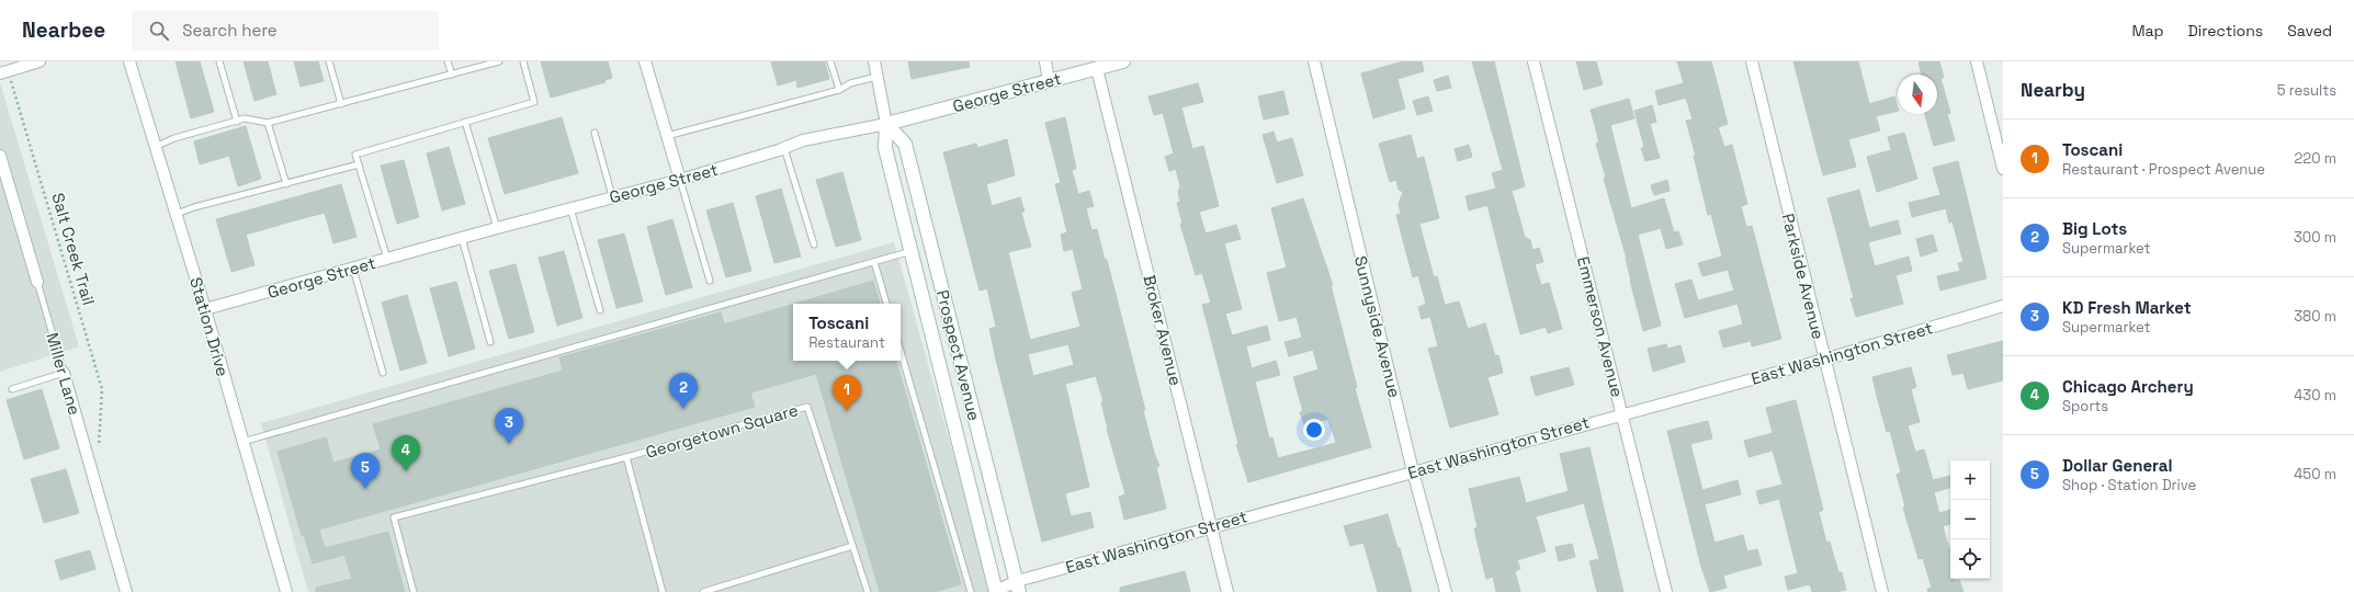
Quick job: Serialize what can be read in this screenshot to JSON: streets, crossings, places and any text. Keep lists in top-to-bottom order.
{
  "streets": {
    "street": [
      "George Street",
      "Parkside Avenue",
      "Station Drive",
      "Sunnyside Avenue",
      "Emmerson Avenue",
      "Broker Avenue",
      "East Washington Street",
      "Prospect Avenue",
      "Miller Lane"
    ],
    "lane": ["Georgetown Square"],
    "path": ["Salt Creek Trail"]
  },
  "crossings": [
    ["George Street", "Station Drive"],
    ["George Street", "Broker Avenue"],
    ["George Street", "Prospect Avenue"],
    ["Parkside Avenue", "East Washington Street"],
    ["Sunnyside Avenue", "East Washington Street"],
    ["Emmerson Avenue", "East Washington Street"],
    ["Broker Avenue", "East Washington Street"],
    ["East Washington Street", "Prospect Avenue"]
  ],
  "north": "bottom",
  "page": {
    "header": "Nearbee",
    "search": "Search here",
    "nav": ["Map", "Directions", "Saved"],
    "heading": ["Nearby", "5 results"],
    "list": [
      {
        "mark": "1",
        "name": "Toscani",
        "note": "Restaurant · Prospect Avenue",
        "value": "220 m"
      },
      {
        "mark": "2",
        "name": "Big Lots",
        "note": "Supermarket",
        "value": "300 m"
      },
      {
        "mark": "3",
        "name": "KD Fresh Market",
        "note": "Supermarket",
        "value": "380 m"
      },
      {
        "mark": "4",
        "name": "Chicago Archery",
        "note": "Sports",
        "value": "430 m"
      },
      {
        "mark": "5",
        "name": "Dollar General",
        "note": "Shop · Station Drive",
        "value": "450 m"
      }
    ],
    "popup": ["Toscani", "Restaurant"],
    "pins": [
      "2",
      "1",
      "3",
      "4",
      "5"
    ],
    "map_buttons": ["+", "−"]
  }
}
